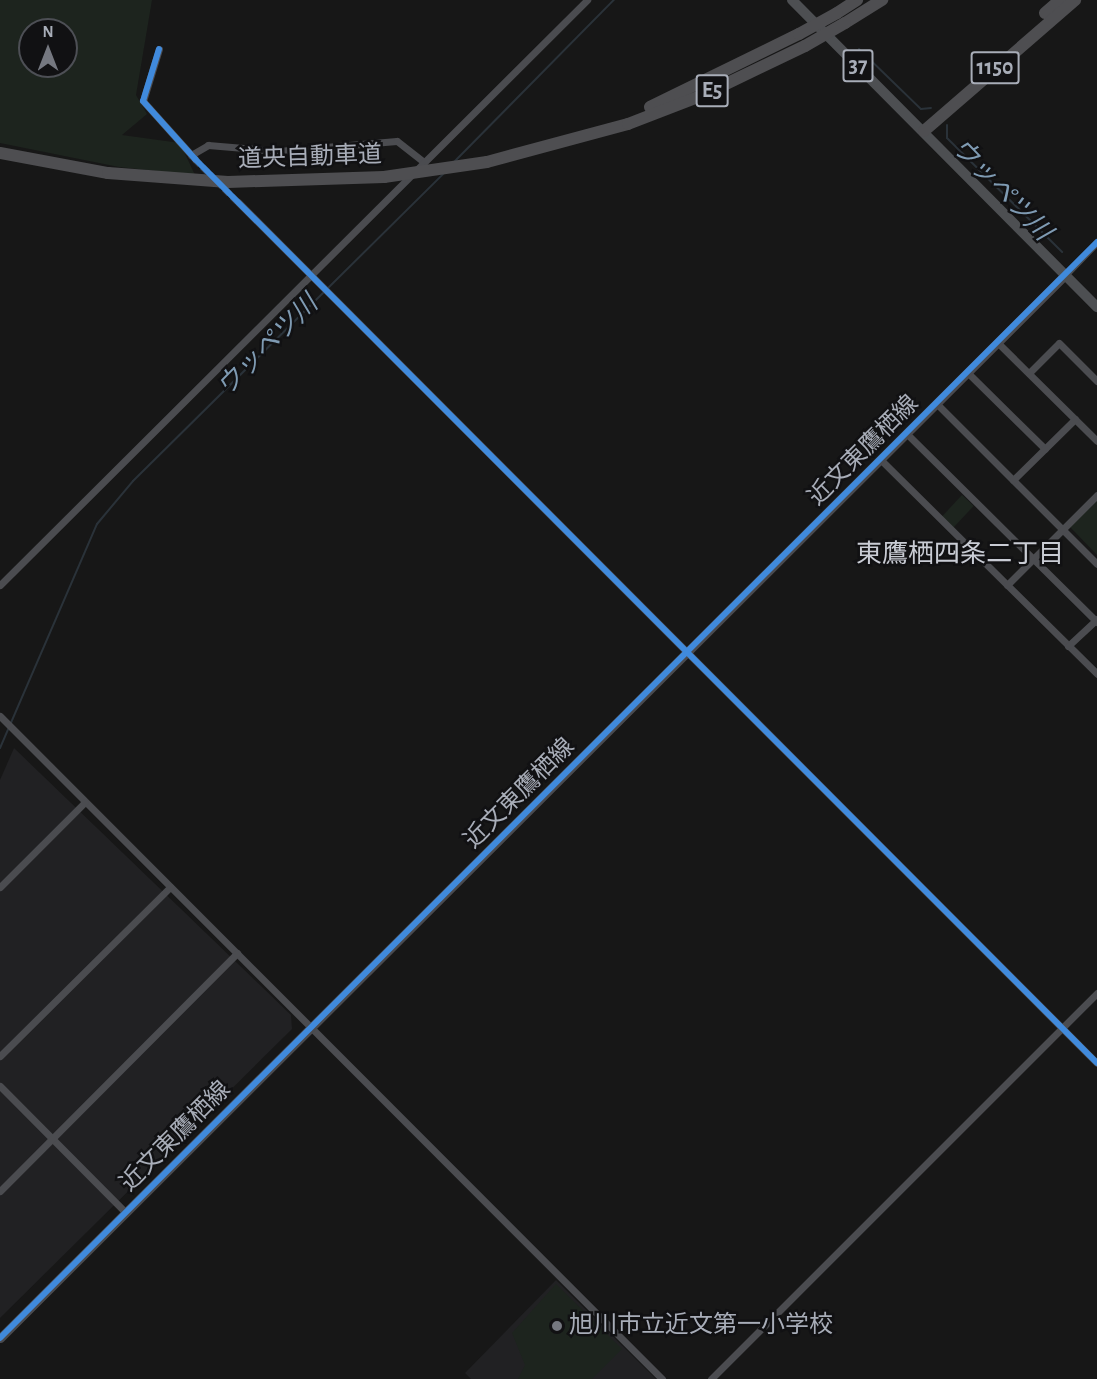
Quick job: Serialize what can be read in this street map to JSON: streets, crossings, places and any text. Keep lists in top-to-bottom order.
{
  "streets": {
    "highway": ["1150", "E5", "道央自動車道"],
    "main road": ["37"],
    "street": ["近文東鷹栖線"]
  },
  "crossings": [
    ["37", "1150"],
    ["37", "近文東鷹栖線"]
  ],
  "districts": ["東鷹栖四条二丁目"],
  "water": ["ウッペツ川"],
  "places": ["旭川市立近文第一小学校"],
  "north": "top"
}
